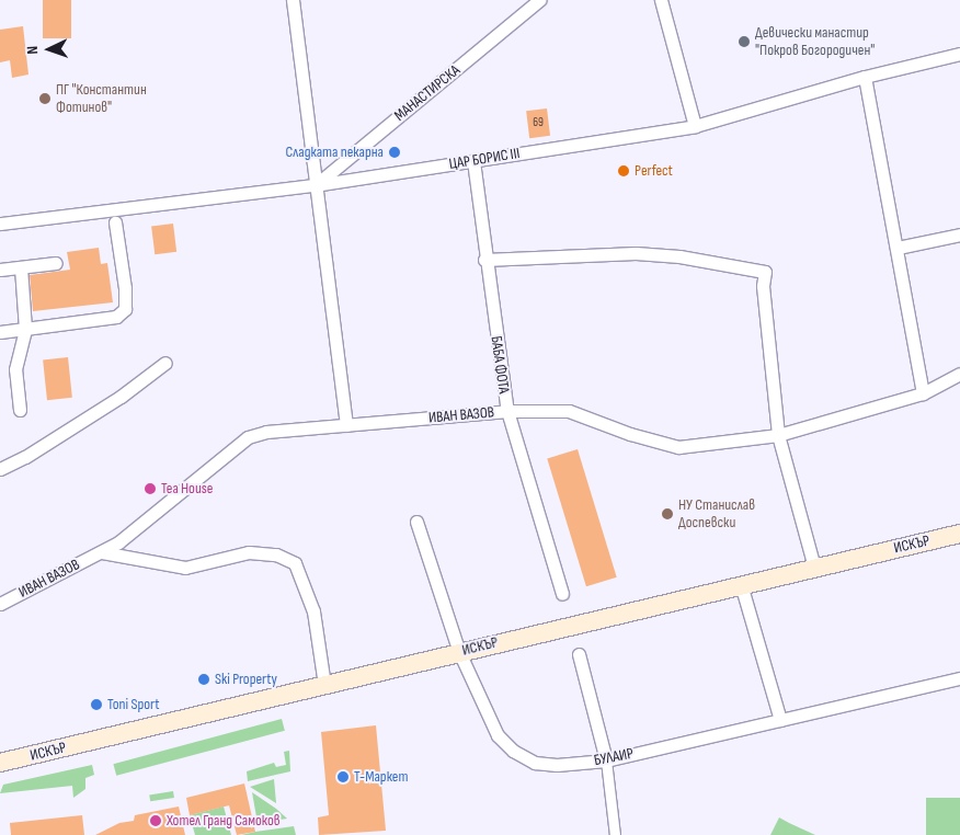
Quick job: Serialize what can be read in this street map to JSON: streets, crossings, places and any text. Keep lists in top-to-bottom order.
{
  "streets": {
    "main road": ["ИСКЪР"],
    "street": [
      "МАНАСТИРСКА",
      "ЦАР БОРИС III",
      "БАБА ФОТА",
      "ИВАН ВАЗОВ",
      "БУЛАИР"
    ]
  },
  "crossings": [
    ["МАНАСТИРСКА", "ЦАР БОРИС III"],
    ["ЦАР БОРИС III", "БАБА ФОТА"],
    ["БАБА ФОТА", "ИВАН ВАЗОВ"],
    ["ИСКЪР", "БУЛАИР"]
  ],
  "places": [
    "Девически манастир \"Покров Богородичен\"",
    "ПГ \"Константин Фотинов\"",
    "Сладката пекарна",
    "Perfect",
    "Tea House",
    "НУ Станислав Доспевски",
    "Ski Property",
    "Toni Sport",
    "Т-Маркет",
    "Хотел Гранд Самоков"
  ],
  "house_numbers": ["69"],
  "north": "left"
}
